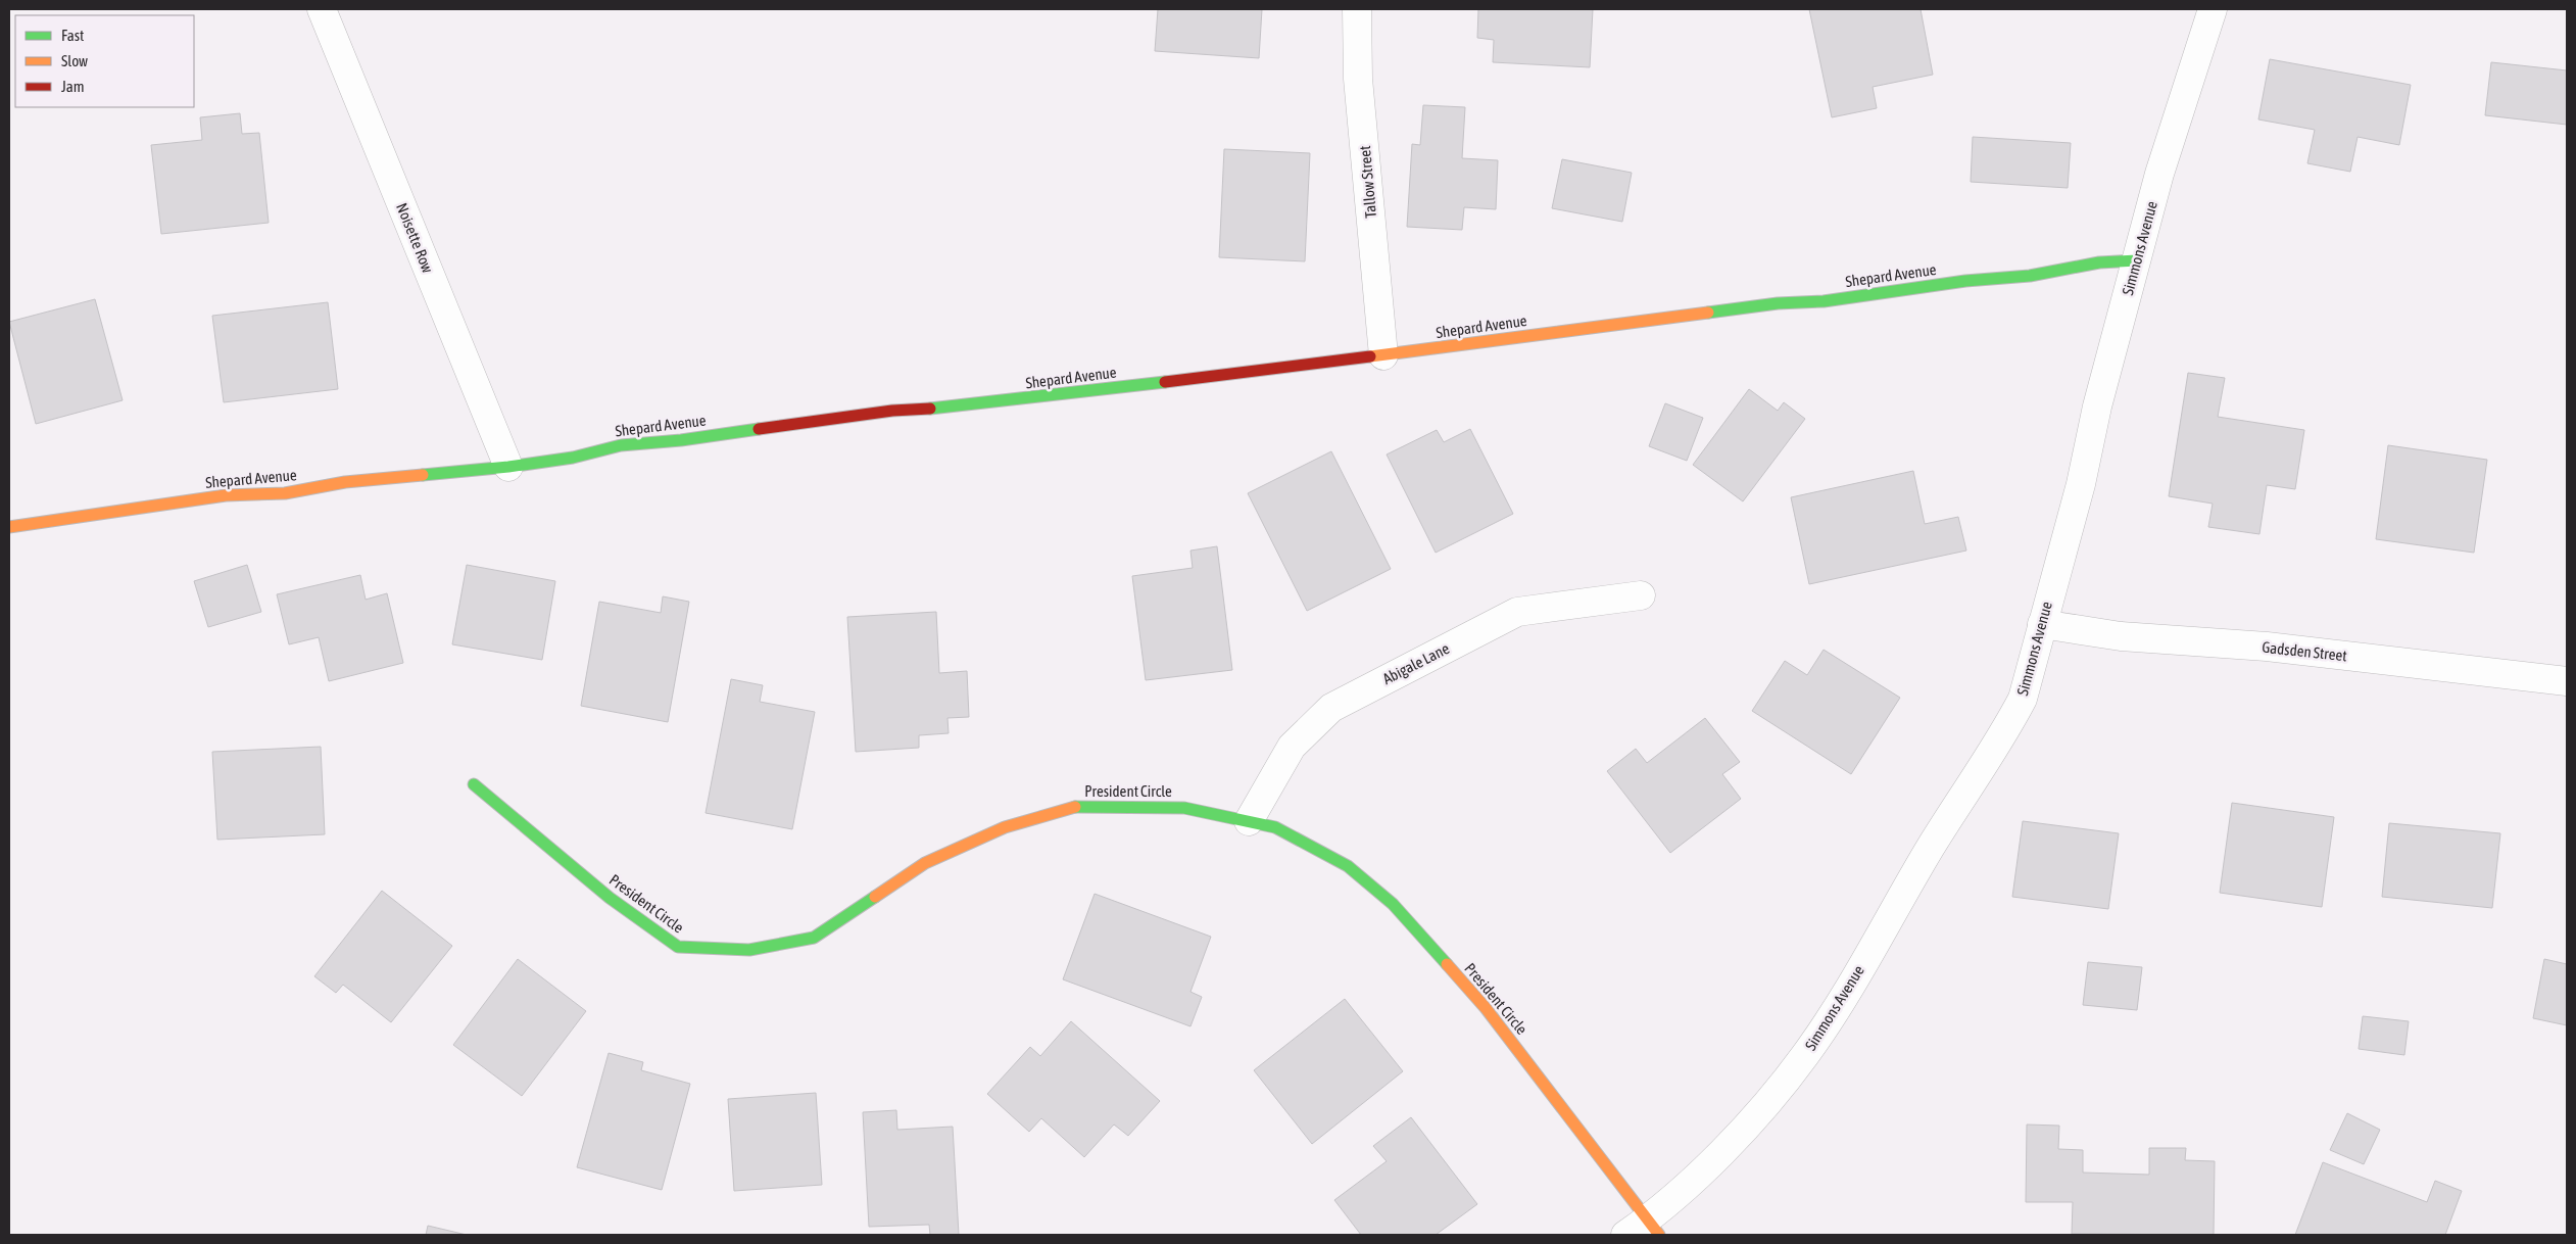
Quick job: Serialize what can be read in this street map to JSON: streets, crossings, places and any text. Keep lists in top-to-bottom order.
{
  "streets": {
    "street": [
      "Tallow Street",
      "Noisette Row",
      "Simmons Avenue",
      "Shepard Avenue",
      "Gadsden Street",
      "Abigale Lane",
      "President Circle"
    ]
  },
  "crossings": [
    ["Tallow Street", "Shepard Avenue"],
    ["Noisette Row", "Shepard Avenue"],
    ["Simmons Avenue", "Shepard Avenue"],
    ["Simmons Avenue", "Gadsden Street"],
    ["Simmons Avenue", "President Circle"],
    ["Abigale Lane", "President Circle"]
  ],
  "legend": ["Fast", "Slow", "Jam"]
}
